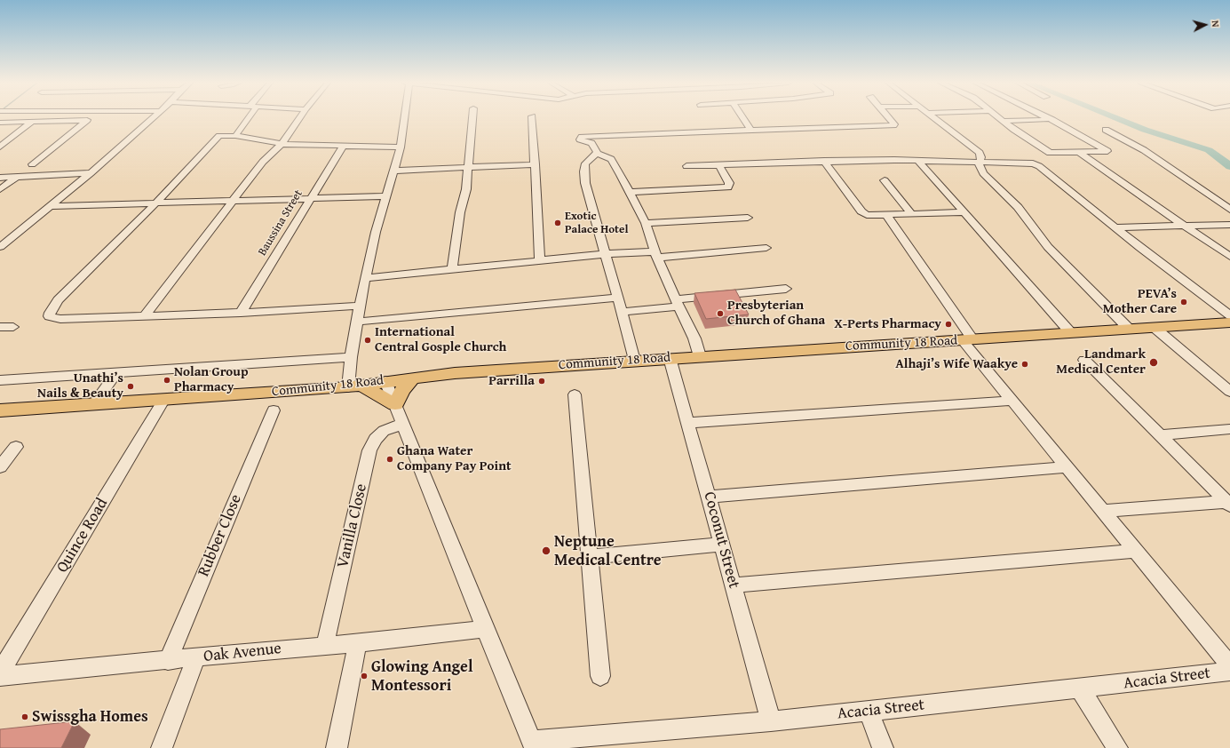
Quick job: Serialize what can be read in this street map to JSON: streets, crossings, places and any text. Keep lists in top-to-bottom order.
{
  "streets": {
    "main road": ["Community 18 Road"],
    "street": [
      "Baussina Street",
      "Vanilla Close",
      "Quince Road",
      "Rubber Close",
      "Coconut Street",
      "Oak Avenue",
      "Acacia Street"
    ]
  },
  "crossings": [
    ["Community 18 Road", "Quince Road"],
    ["Community 18 Road", "Coconut Street"],
    ["Vanilla Close", "Oak Avenue"],
    ["Rubber Close", "Oak Avenue"],
    ["Coconut Street", "Acacia Street"]
  ],
  "places": [
    "Exotic Palace Hotel",
    "PEVA’s Mother Care",
    "Presbyterian Church of Ghana",
    "X-Perts Pharmacy",
    "International Central Gosple Church",
    "Landmark Medical Center",
    "Alhaji’s Wife Waakye",
    "Nolan Group Pharmacy",
    "Parrilla",
    "Unathi’s Nails & Beauty",
    "Ghana Water Company Pay Point",
    "Neptune Medical Centre",
    "Glowing Angel Montessori",
    "Swissgha Homes"
  ],
  "north": "right"
}
